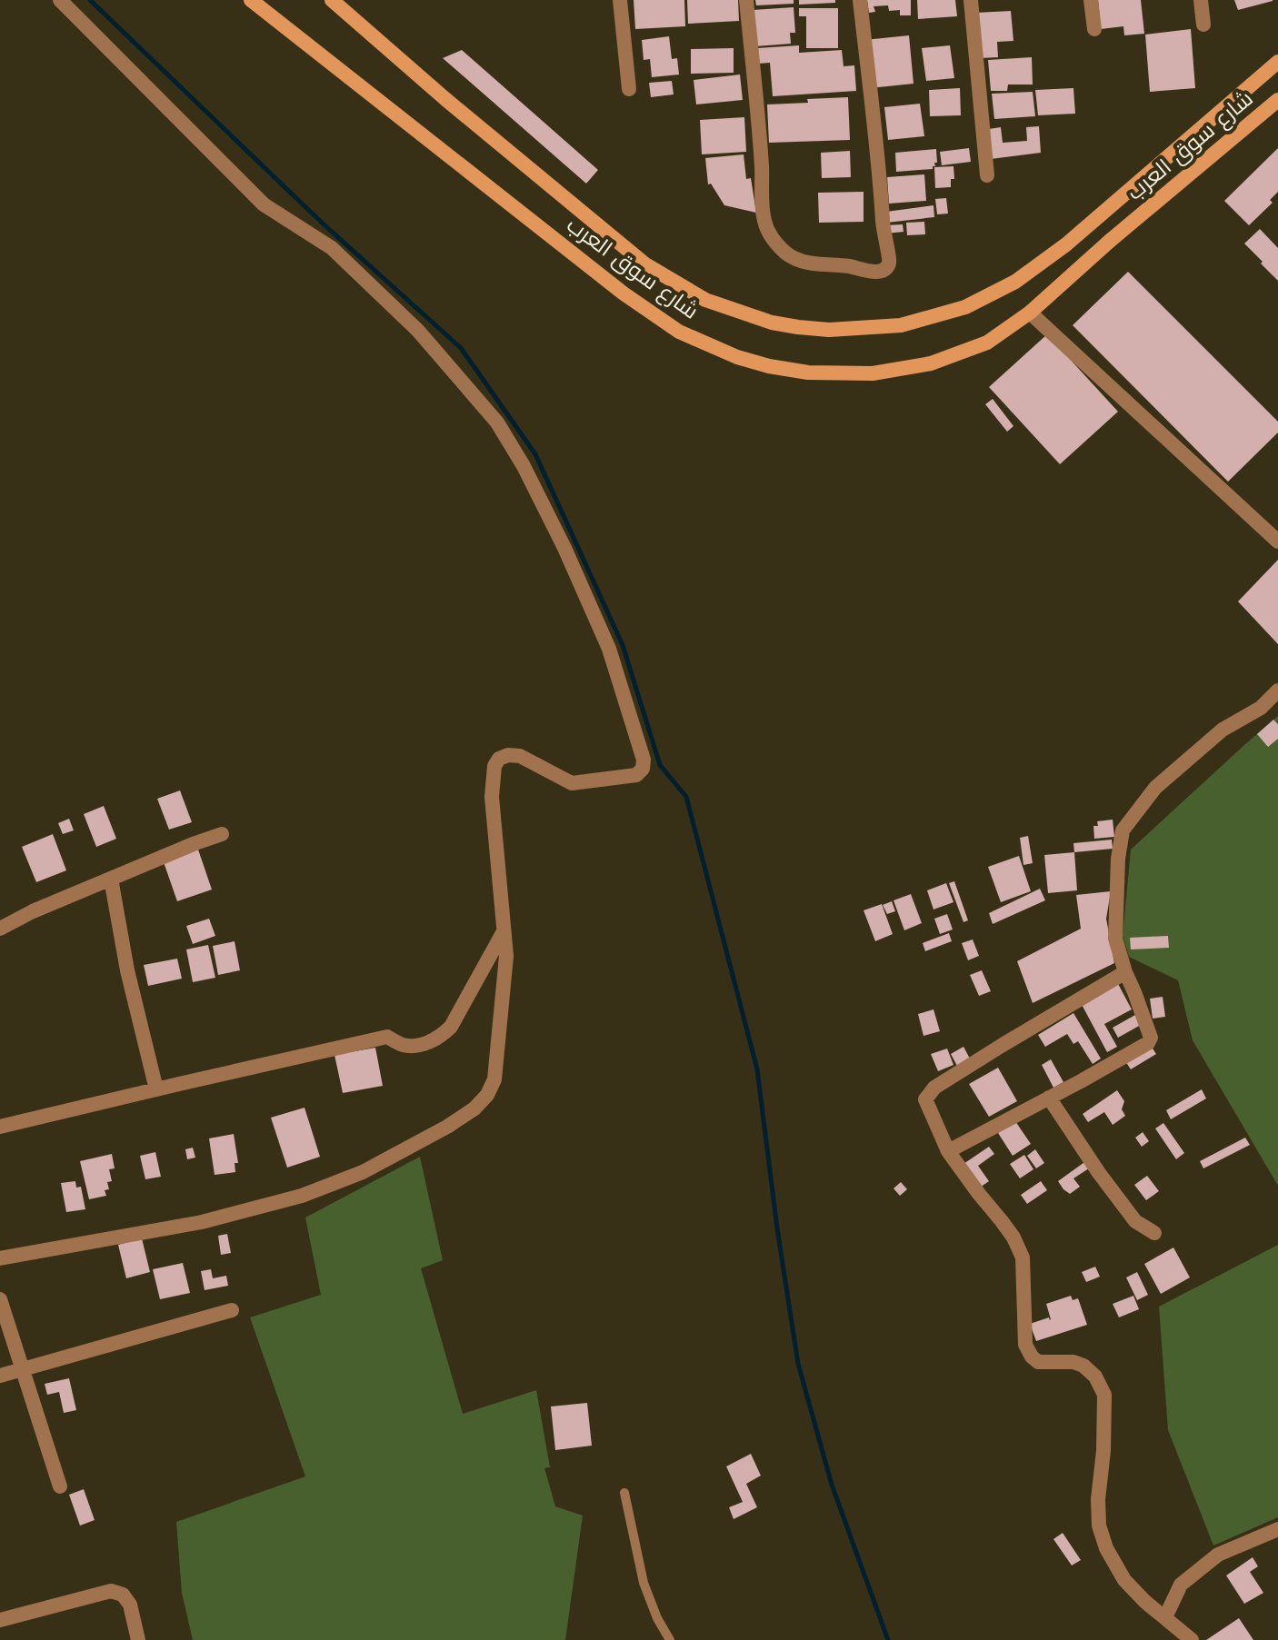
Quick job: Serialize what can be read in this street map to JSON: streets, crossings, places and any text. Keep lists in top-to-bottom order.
{
  "streets": {
    "main road": ["شارع سوق العرب"]
  }
}
